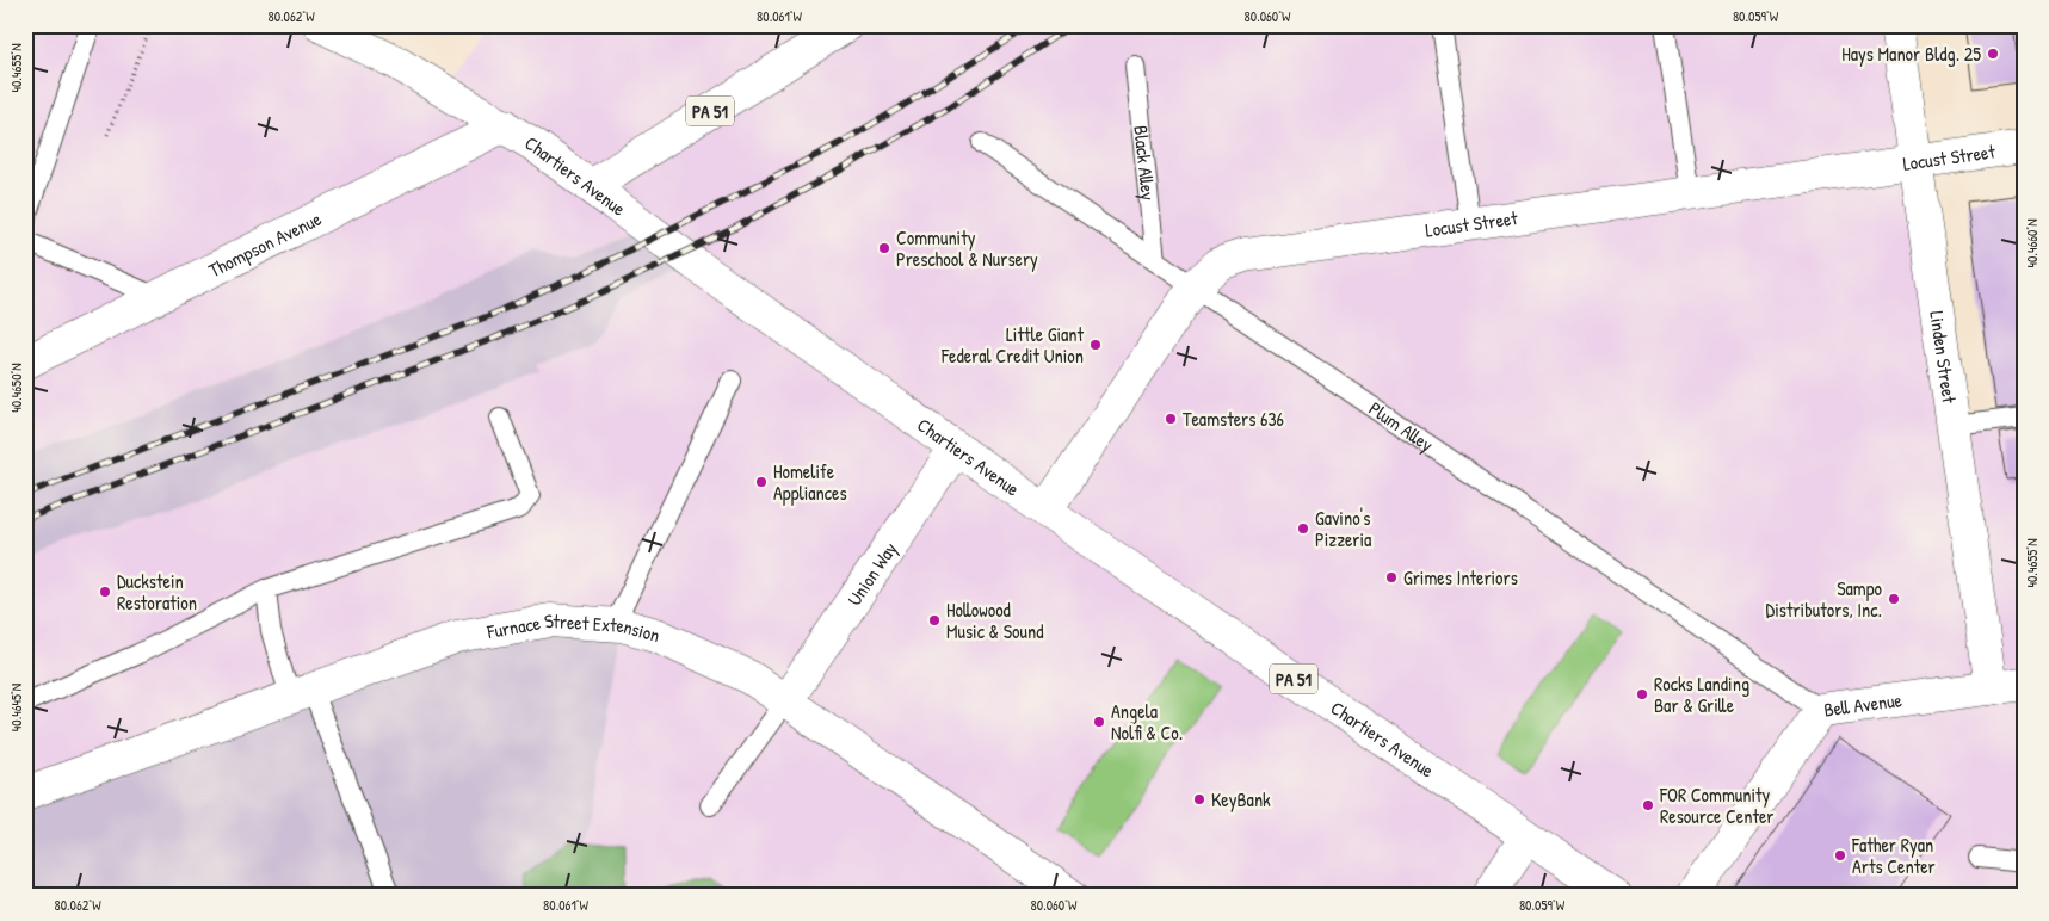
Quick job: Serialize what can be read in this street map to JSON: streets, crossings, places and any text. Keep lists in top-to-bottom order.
{
  "streets": {
    "street": [
      "PA 51",
      "Locust Street",
      "Chartiers Avenue",
      "Thompson Avenue",
      "Linden Street",
      "Union Way",
      "Furnace Street Extension",
      "Bell Avenue"
    ],
    "lane": ["Black Alley", "Plum Alley"]
  },
  "crossings": [
    ["PA 51", "Chartiers Avenue"],
    ["Locust Street", "Chartiers Avenue"],
    ["Locust Street", "Linden Street"],
    ["Locust Street", "Plum Alley"],
    ["Black Alley", "Plum Alley"],
    ["Chartiers Avenue", "Thompson Avenue"],
    ["Chartiers Avenue", "Union Way"],
    ["Linden Street", "Bell Avenue"],
    ["Plum Alley", "Bell Avenue"],
    ["Union Way", "Furnace Street Extension"]
  ],
  "places": [
    "Hays Manor Bldg. 25",
    "Community Preschool & Nursery",
    "Little Giant Federal Credit Union",
    "Teamsters 636",
    "Homelife Appliances",
    "Gavino's Pizzeria",
    "Grimes Interiors",
    "Duckstein Restoration",
    "Sampo Distributors, Inc.",
    "Hollowood Music & Sound",
    "Rocks Landing Bar & Grille",
    "Angela Nolfi & Co.",
    "KeyBank",
    "FOR Community Resource Center",
    "Father Ryan Arts Center"
  ],
  "coordinates": [
    "80.062°W",
    "80.061°W",
    "80.060°W",
    "80.059°W",
    "40.4655°N",
    "40.4660°N",
    "40.4650°N",
    "40.4645°N"
  ]
}
